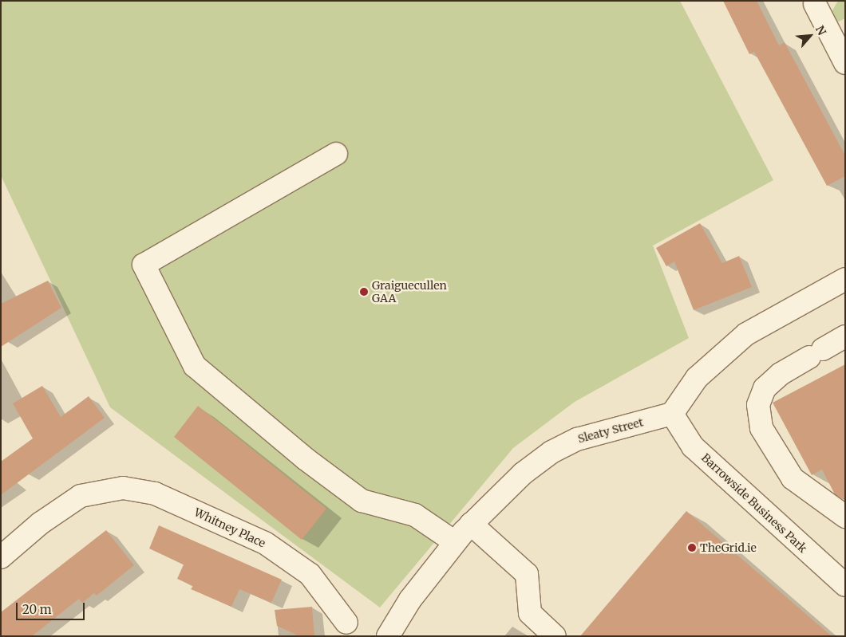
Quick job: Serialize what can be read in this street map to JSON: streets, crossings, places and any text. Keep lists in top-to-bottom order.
{
  "streets": {
    "street": ["Sleaty Street", "Barrowside Business Park", "Whitney Place"]
  },
  "crossings": [
    ["Sleaty Street", "Barrowside Business Park"]
  ],
  "places": ["Graiguecullen GAA", "TheGrid.ie"],
  "scale_bar": "20 m",
  "north": "top right"
}
